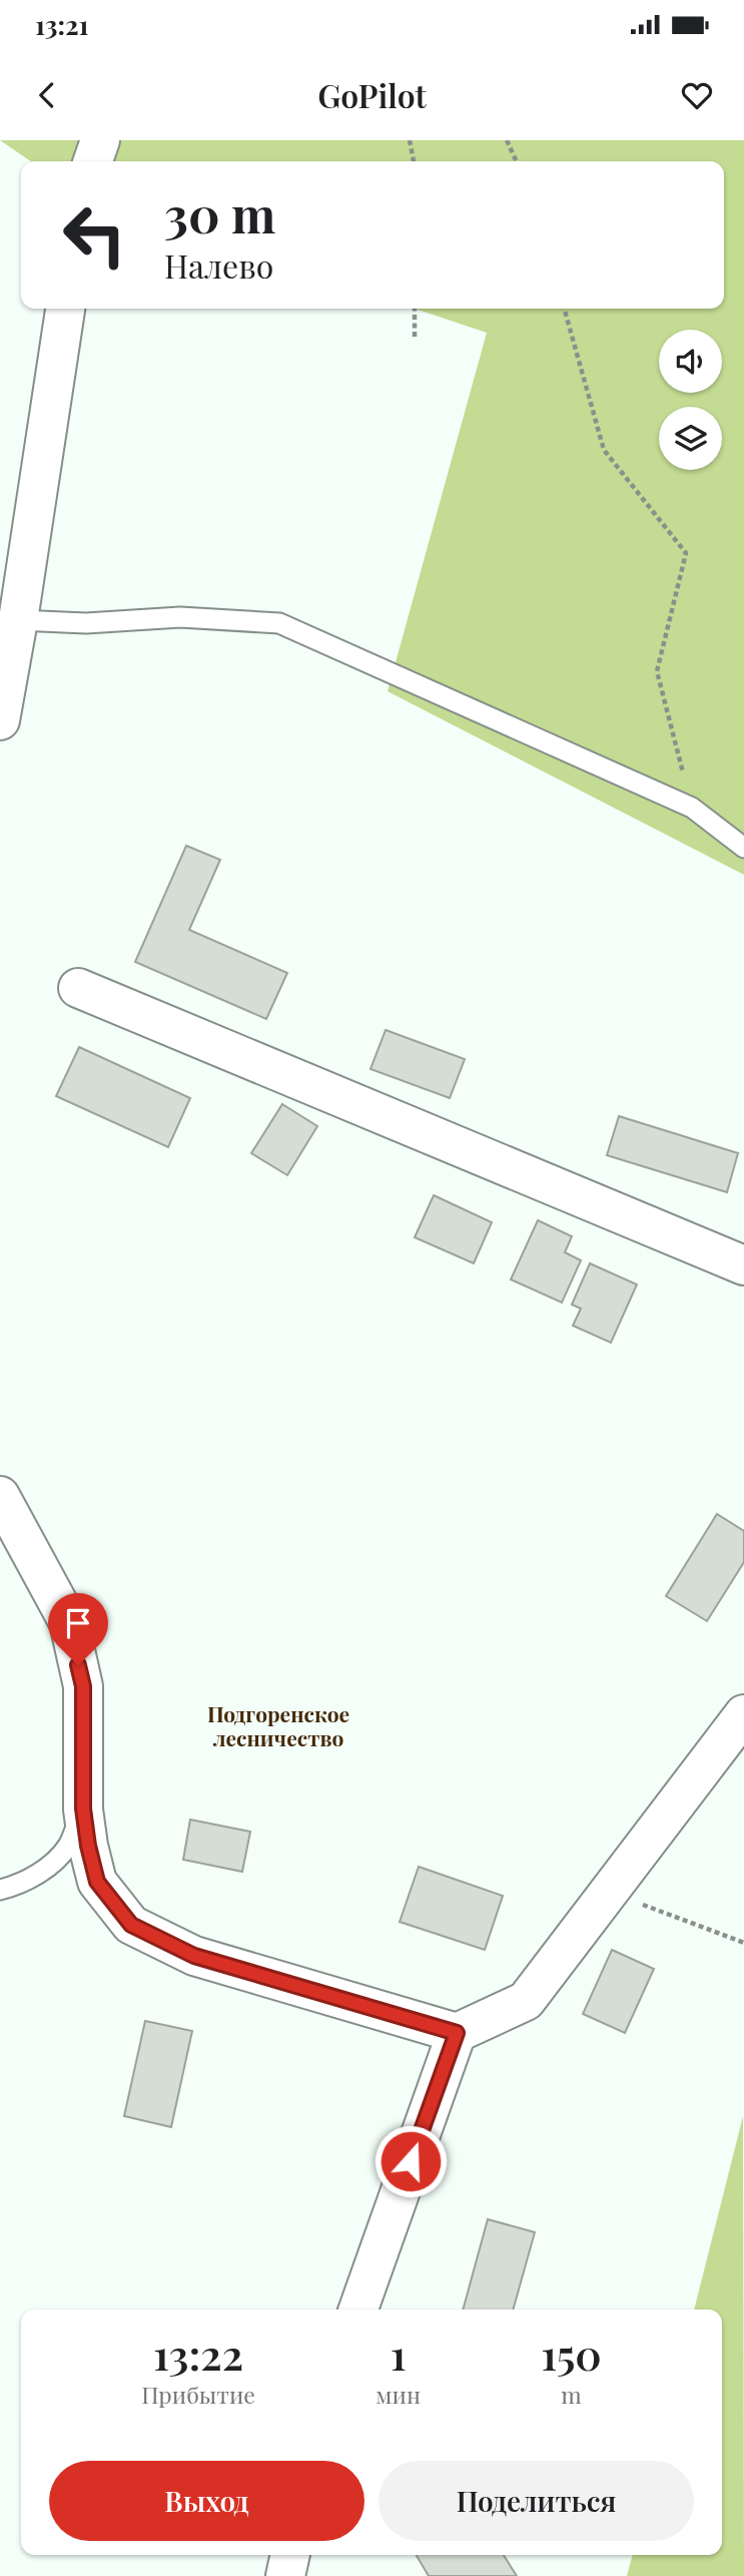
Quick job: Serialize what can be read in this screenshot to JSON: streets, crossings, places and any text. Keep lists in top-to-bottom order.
{
  "districts": ["Подгоренское лесничество"],
  "page": {
    "status": "13:21",
    "header": "GoPilot",
    "turn": ["30 m", "Налево"],
    "eta": [
      "13:22",
      "Прибытие",
      "1",
      "мин",
      "150",
      "m"
    ],
    "buttons": ["Выход", "Поделиться"]
  }
}
